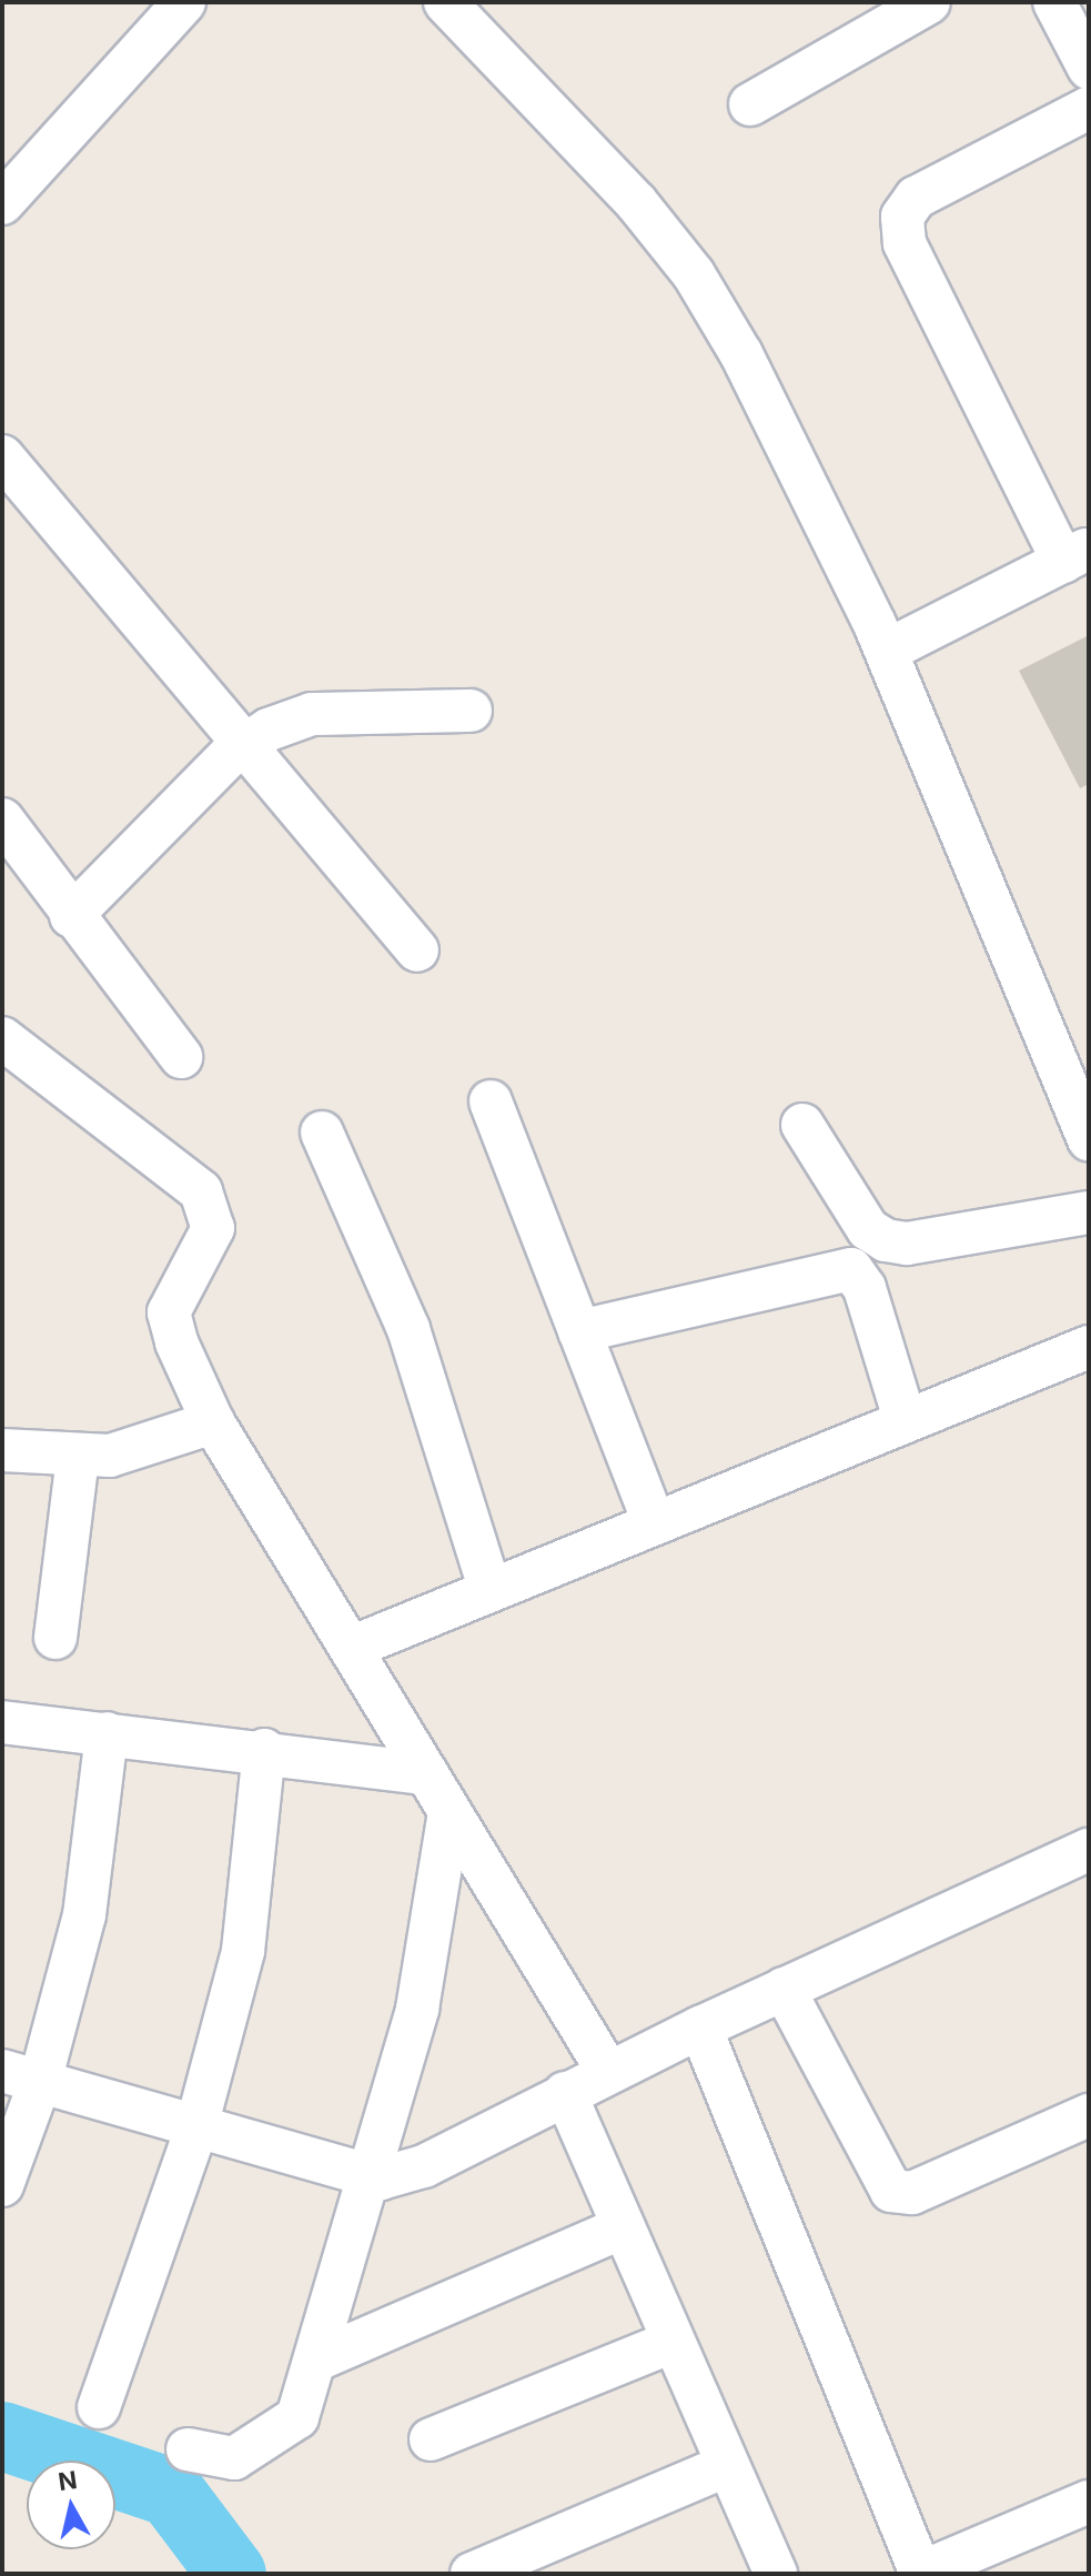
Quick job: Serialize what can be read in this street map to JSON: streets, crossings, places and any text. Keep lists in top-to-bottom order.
{
  "north": "top"
}
